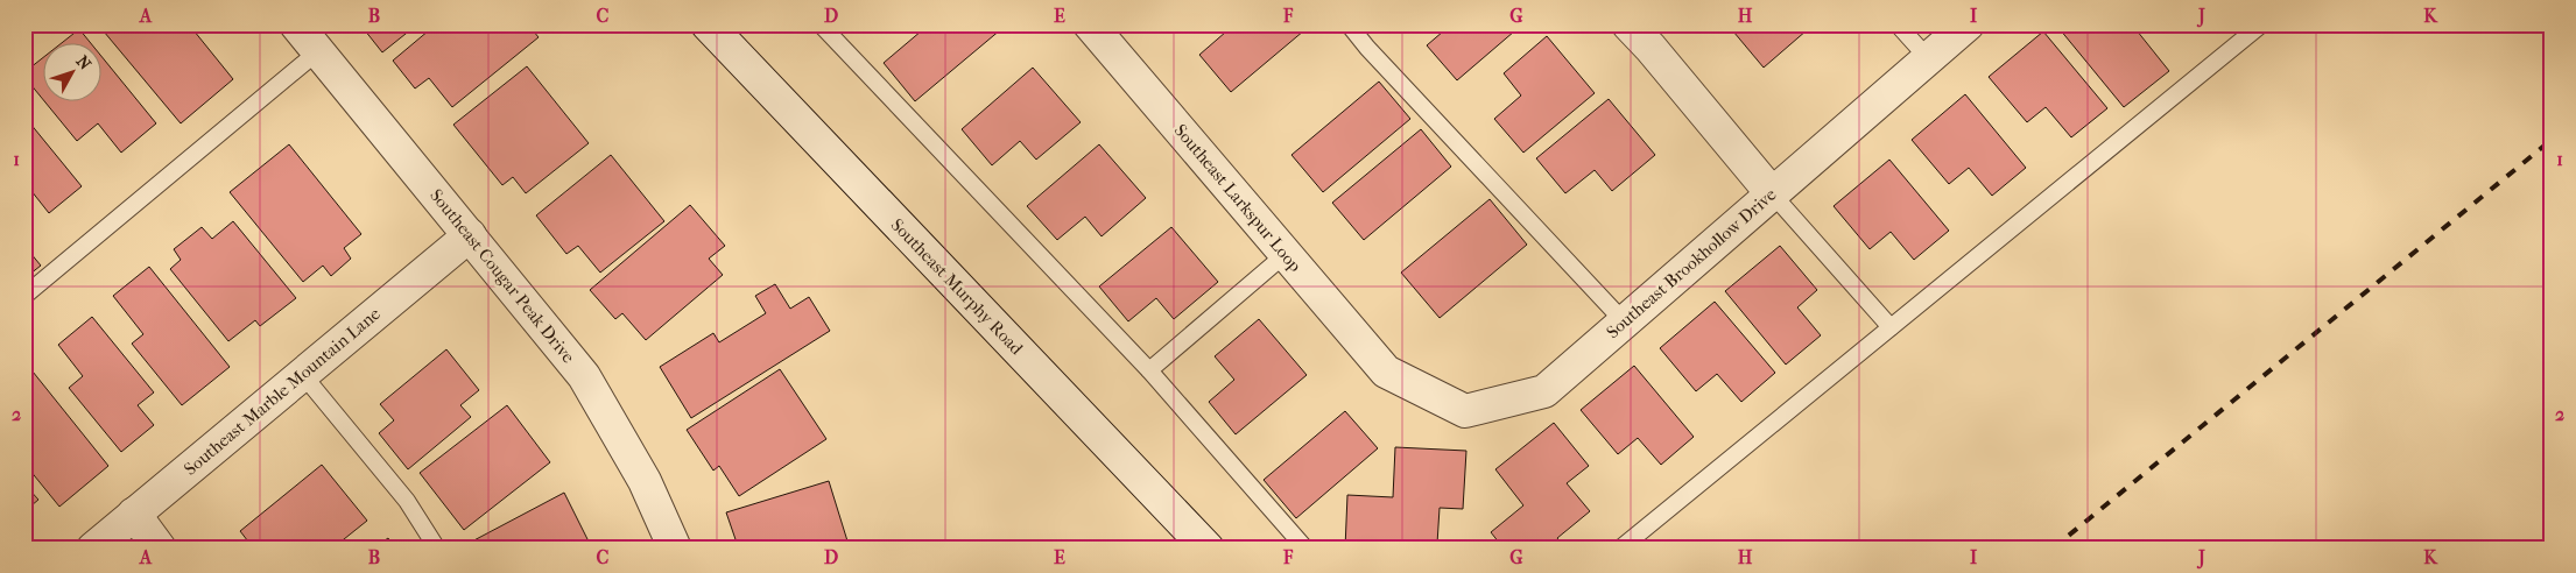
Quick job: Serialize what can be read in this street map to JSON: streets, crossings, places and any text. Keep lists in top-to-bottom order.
{
  "streets": {
    "street": [
      "Southeast Larkspur Loop",
      "Southeast Brookhollow Drive",
      "Southeast Cougar Peak Drive",
      "Southeast Murphy Road",
      "Southeast Marble Mountain Lane"
    ]
  },
  "crossings": [
    ["Southeast Larkspur Loop", "Southeast Brookhollow Drive"],
    ["Southeast Cougar Peak Drive", "Southeast Marble Mountain Lane"]
  ],
  "north": "top right",
  "grid": {
    "columns": [
      "A",
      "B",
      "C",
      "D",
      "E",
      "F",
      "G",
      "H",
      "I",
      "J",
      "K"
    ],
    "rows": ["1", "2"]
  }
}
